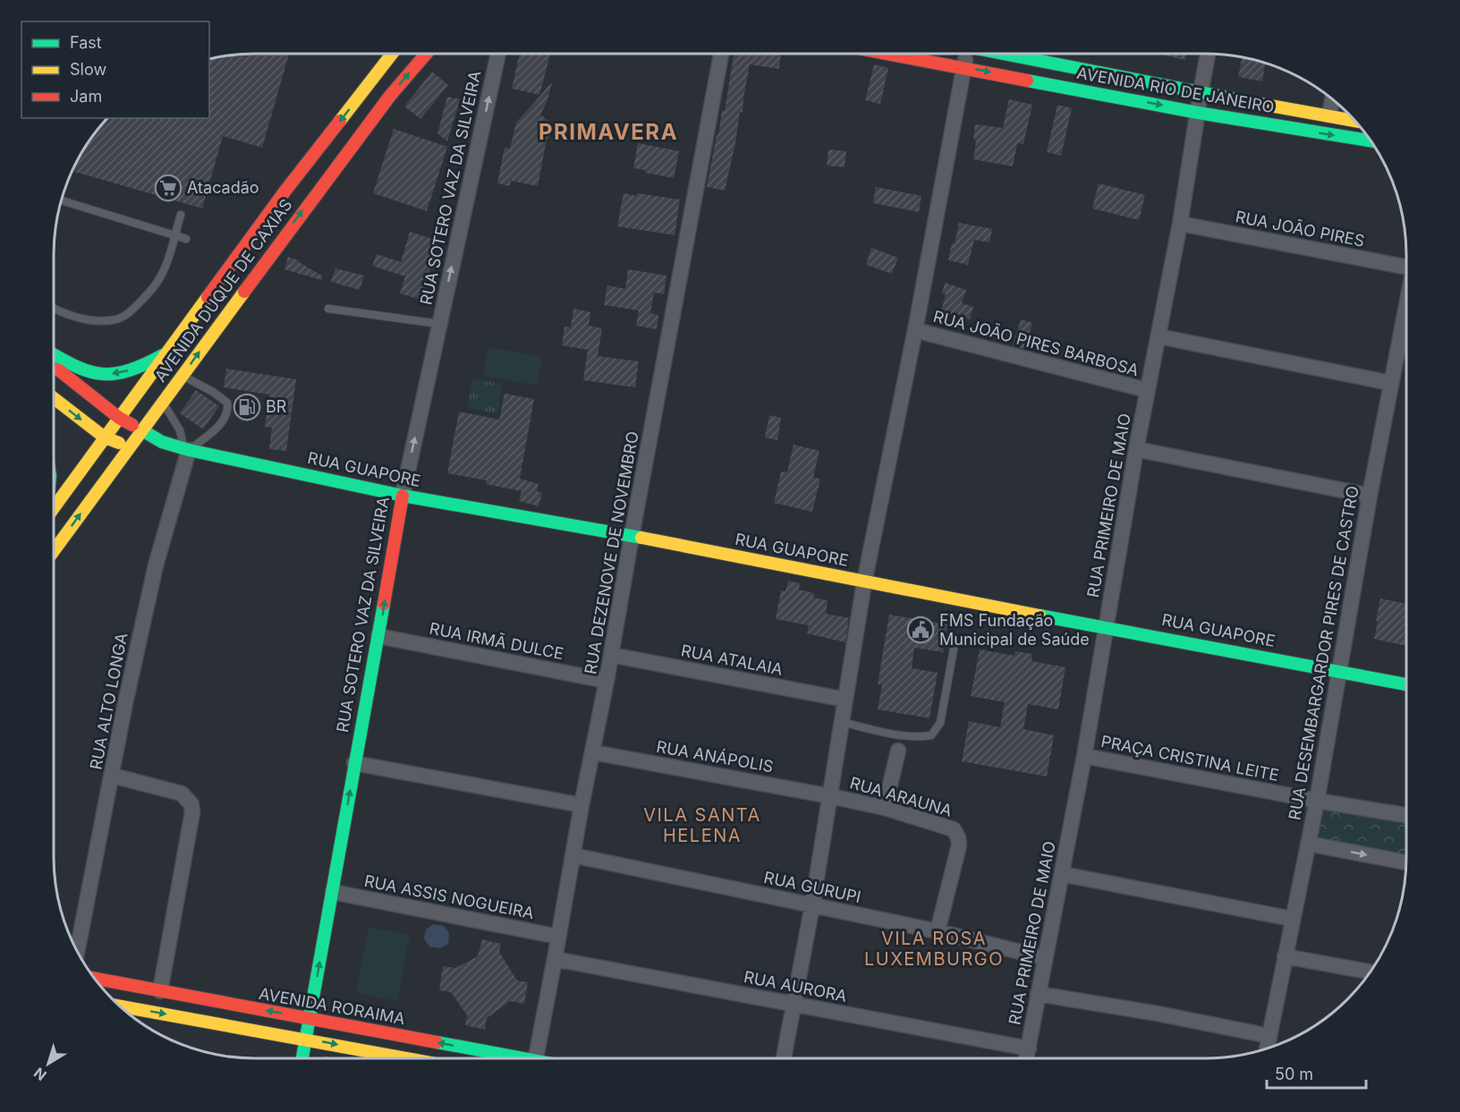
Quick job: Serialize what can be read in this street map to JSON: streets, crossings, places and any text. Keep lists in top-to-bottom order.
{
  "streets": {
    "street": [
      "AVENIDA RIO DE JANEIRO",
      "RUA SOTERO VAZ DA SILVEIRA",
      "RUA JOÃO PIRES",
      "AVENIDA DUQUE DE CAXIAS",
      "RUA JOÃO PIRES BARBOSA",
      "RUA GUAPORE",
      "RUA PRIMEIRO DE MAIO",
      "RUA DEZENOVE DE NOVEMBRO",
      "RUA IRMÃ DULCE",
      "RUA DESEMBARGARDOR PIRES DE CASTRO",
      "RUA ATALAIA",
      "RUA ALTO LONGA",
      "RUA ANÁPOLIS",
      "PRAÇA CRISTINA LEITE",
      "RUA ARAUNA",
      "RUA GURUPI",
      "RUA ASSIS NOGUEIRA",
      "RUA AURORA",
      "AVENIDA RORAIMA"
    ]
  },
  "crossings": [
    ["AVENIDA RIO DE JANEIRO", "RUA PRIMEIRO DE MAIO"],
    ["RUA SOTERO VAZ DA SILVEIRA", "RUA GUAPORE"],
    ["RUA SOTERO VAZ DA SILVEIRA", "RUA IRMÃ DULCE"],
    ["RUA SOTERO VAZ DA SILVEIRA", "RUA ASSIS NOGUEIRA"],
    ["RUA SOTERO VAZ DA SILVEIRA", "AVENIDA RORAIMA"],
    ["RUA JOÃO PIRES", "RUA PRIMEIRO DE MAIO"],
    ["AVENIDA DUQUE DE CAXIAS", "RUA GUAPORE"],
    ["RUA JOÃO PIRES BARBOSA", "RUA PRIMEIRO DE MAIO"],
    ["RUA GUAPORE", "RUA PRIMEIRO DE MAIO"],
    ["RUA GUAPORE", "RUA DEZENOVE DE NOVEMBRO"],
    ["RUA GUAPORE", "RUA DESEMBARGARDOR PIRES DE CASTRO"],
    ["RUA GUAPORE", "RUA ALTO LONGA"],
    ["RUA PRIMEIRO DE MAIO", "PRAÇA CRISTINA LEITE"],
    ["RUA PRIMEIRO DE MAIO", "RUA GURUPI"],
    ["RUA PRIMEIRO DE MAIO", "RUA AURORA"],
    ["RUA DEZENOVE DE NOVEMBRO", "RUA IRMÃ DULCE"],
    ["RUA DEZENOVE DE NOVEMBRO", "RUA ATALAIA"],
    ["RUA DEZENOVE DE NOVEMBRO", "RUA ANÁPOLIS"],
    ["RUA DEZENOVE DE NOVEMBRO", "RUA GURUPI"],
    ["RUA DEZENOVE DE NOVEMBRO", "RUA ASSIS NOGUEIRA"],
    ["RUA DEZENOVE DE NOVEMBRO", "RUA AURORA"],
    ["RUA DESEMBARGARDOR PIRES DE CASTRO", "PRAÇA CRISTINA LEITE"],
    ["RUA ANÁPOLIS", "RUA ARAUNA"],
    ["RUA ARAUNA", "RUA GURUPI"]
  ],
  "one_way": ["RUA SOTERO VAZ DA SILVEIRA"],
  "districts": ["PRIMAVERA", "VILA SANTA HELENA", "VILA ROSA LUXEMBURGO"],
  "places": {
    "supermarket": ["Atacadão"],
    "fuel station": ["BR"],
    "public building": ["FMS Fundação Municipal de Saúde"]
  },
  "legend": ["Fast", "Slow", "Jam"],
  "scale_bar": "50 m",
  "north": "bottom left"
}
